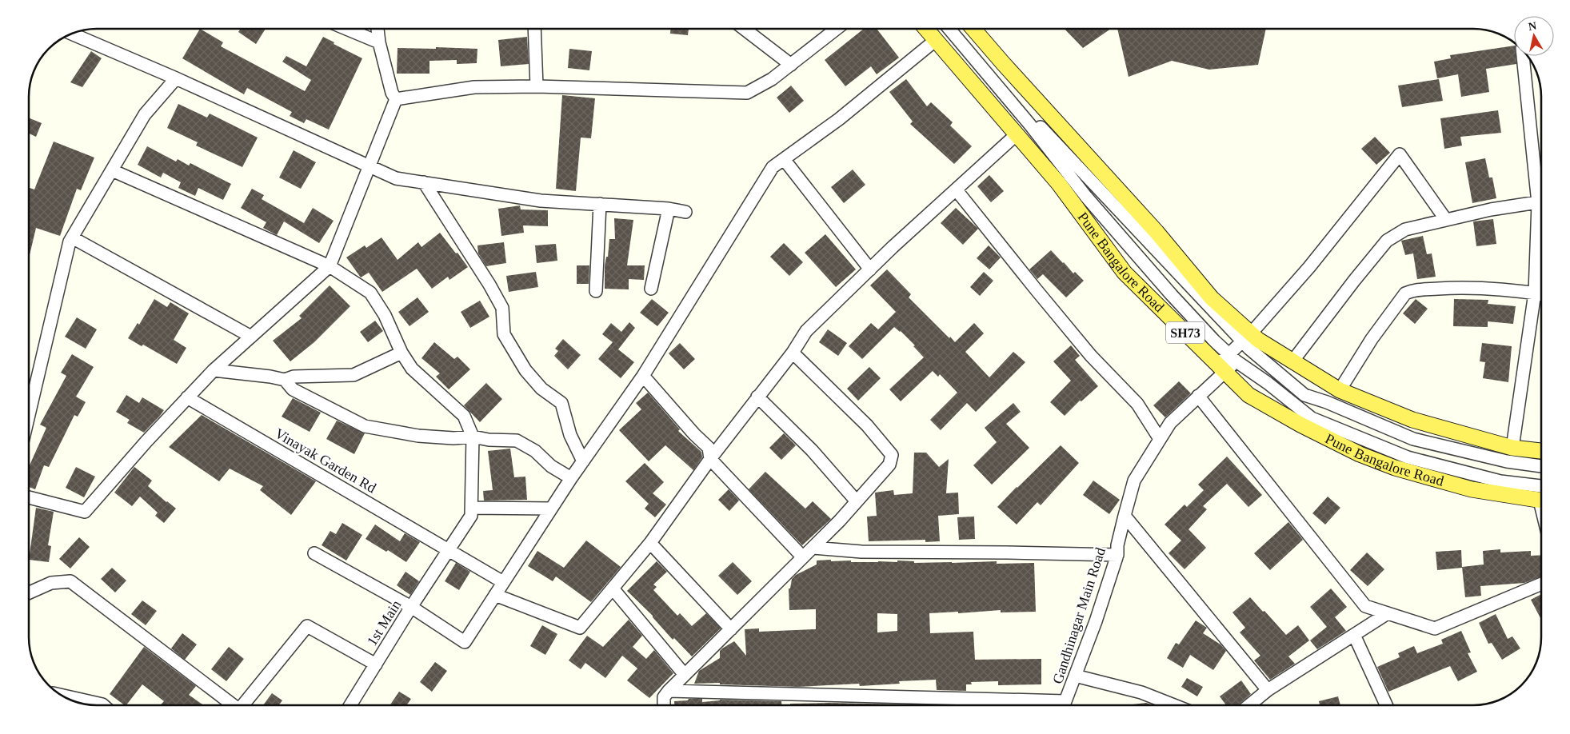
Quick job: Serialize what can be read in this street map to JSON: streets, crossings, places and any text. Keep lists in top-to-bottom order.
{
  "streets": {
    "main road": ["Pune Bangalore Road", "SH73"],
    "street": ["Vinayak Garden Rd", "Gandhinagar Main Road", "1st Main"]
  },
  "crossings": [
    ["Pune Bangalore Road", "Gandhinagar Main Road"],
    ["Vinayak Garden Rd", "1st Main"]
  ],
  "north": "top"
}
